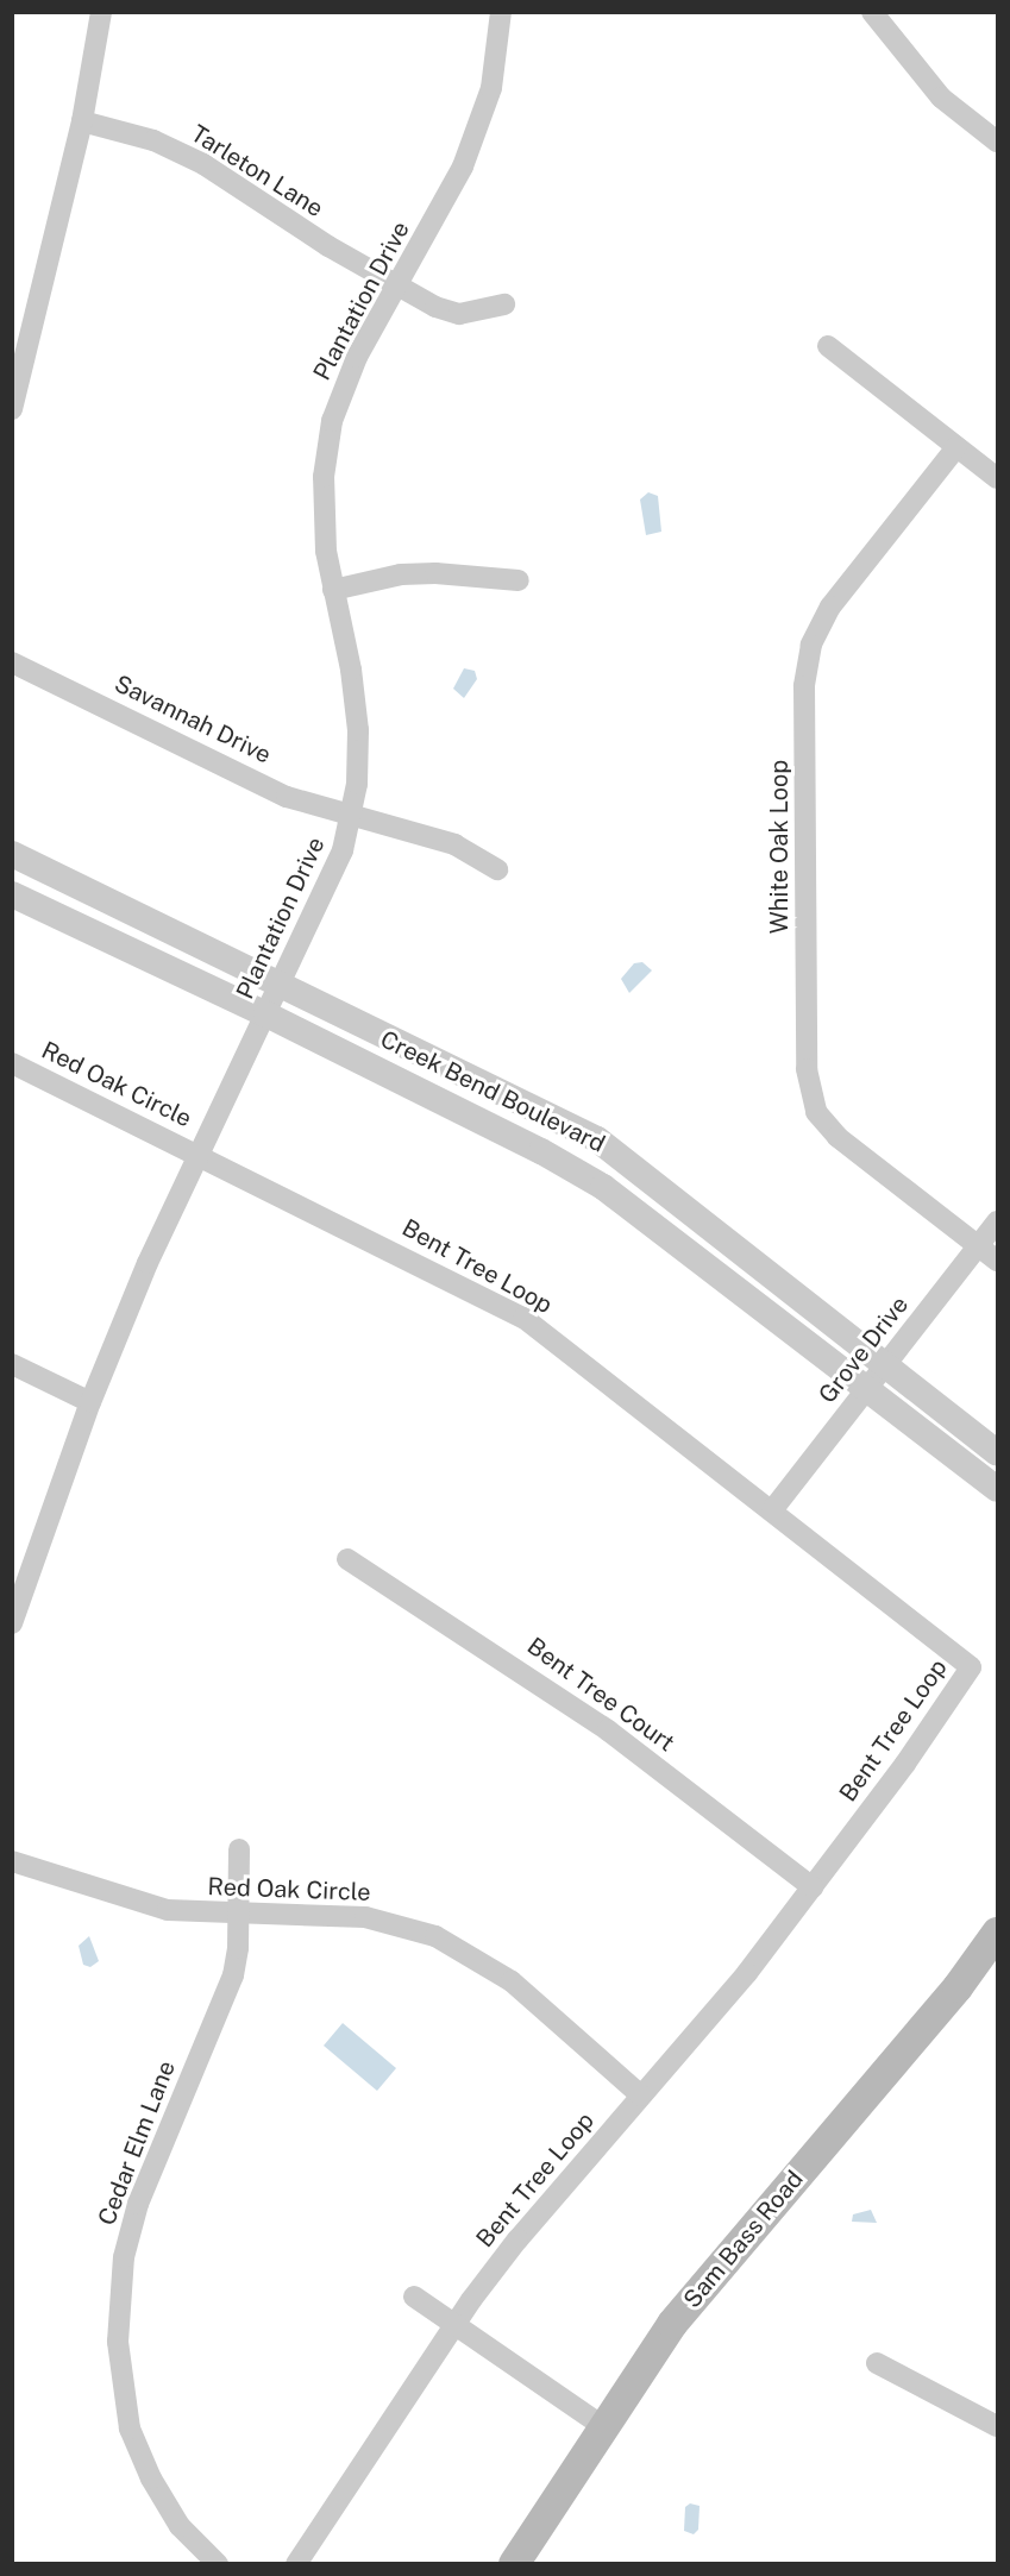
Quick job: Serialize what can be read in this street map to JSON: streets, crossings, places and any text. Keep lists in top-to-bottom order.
{
  "streets": {
    "main road": ["Sam Bass Road"],
    "street": [
      "Tarleton Lane",
      "Plantation Drive",
      "Savannah Drive",
      "White Oak Loop",
      "Red Oak Circle",
      "Creek Bend Boulevard",
      "Bent Tree Loop",
      "Grove Drive",
      "Bent Tree Court",
      "Cedar Elm Lane"
    ]
  },
  "crossings": [
    ["Tarleton Lane", "Plantation Drive"],
    ["Plantation Drive", "Savannah Drive"],
    ["Plantation Drive", "Red Oak Circle"],
    ["Plantation Drive", "Creek Bend Boulevard"],
    ["Plantation Drive", "Bent Tree Loop"],
    ["White Oak Loop", "Grove Drive"],
    ["Red Oak Circle", "Bent Tree Loop"],
    ["Red Oak Circle", "Cedar Elm Lane"],
    ["Creek Bend Boulevard", "Grove Drive"],
    ["Bent Tree Loop", "Grove Drive"],
    ["Bent Tree Loop", "Bent Tree Court"]
  ]
}
